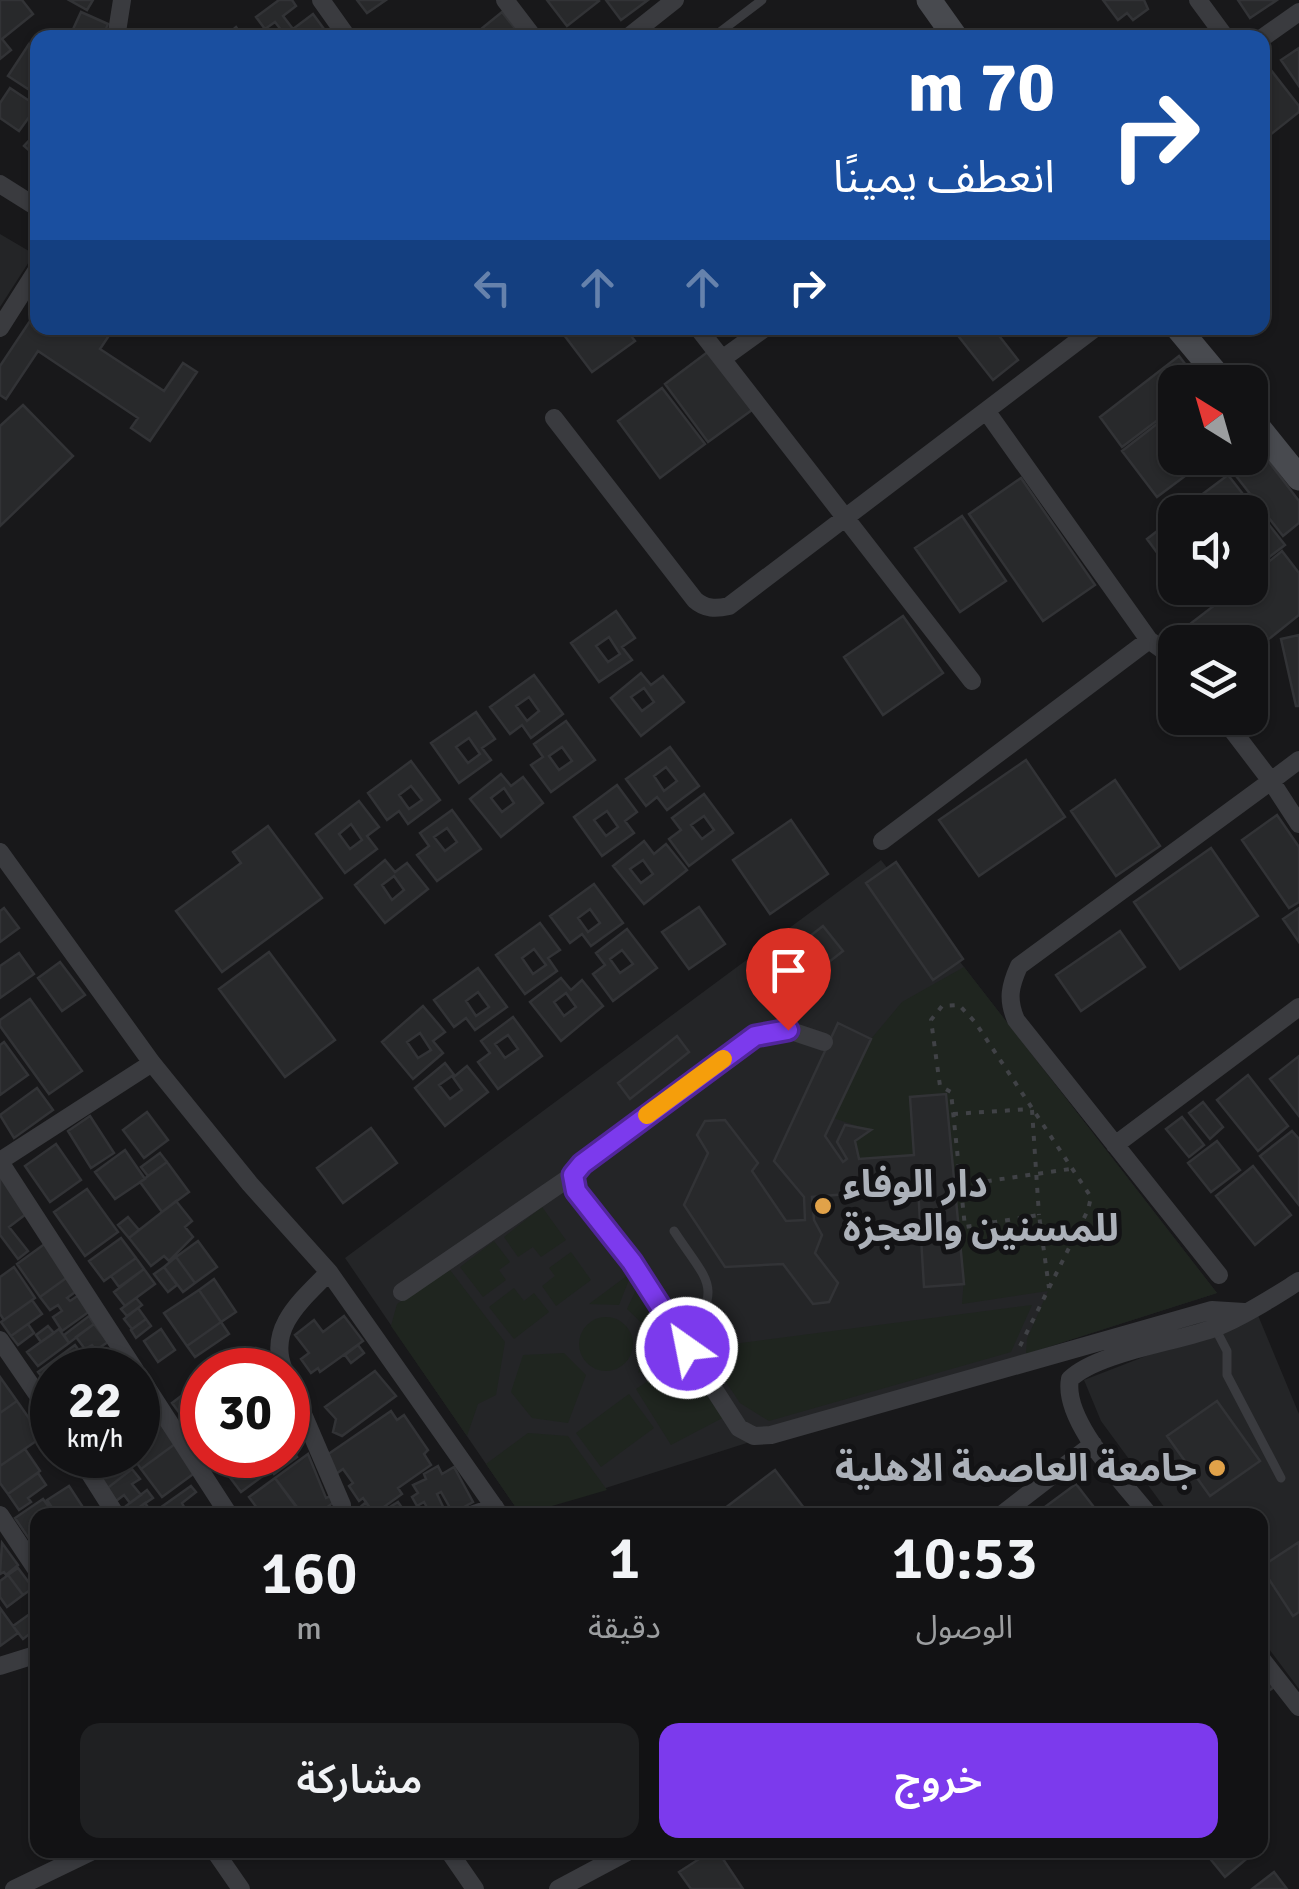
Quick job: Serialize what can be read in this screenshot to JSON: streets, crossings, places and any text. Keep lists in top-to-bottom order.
{
  "places": ["دار الوفاء للمسنين والعجزة", "جامعة العاصمة الاهلية"],
  "north": "top left",
  "page": {
    "turn": ["70 m", "انعطف يمينًا"],
    "speed": "22 km/h",
    "limit": "30",
    "eta": [
      "10:53",
      "الوصول",
      "1",
      "دقيقة",
      "160",
      "m"
    ],
    "buttons": ["خروج", "مشاركة"]
  }
}
